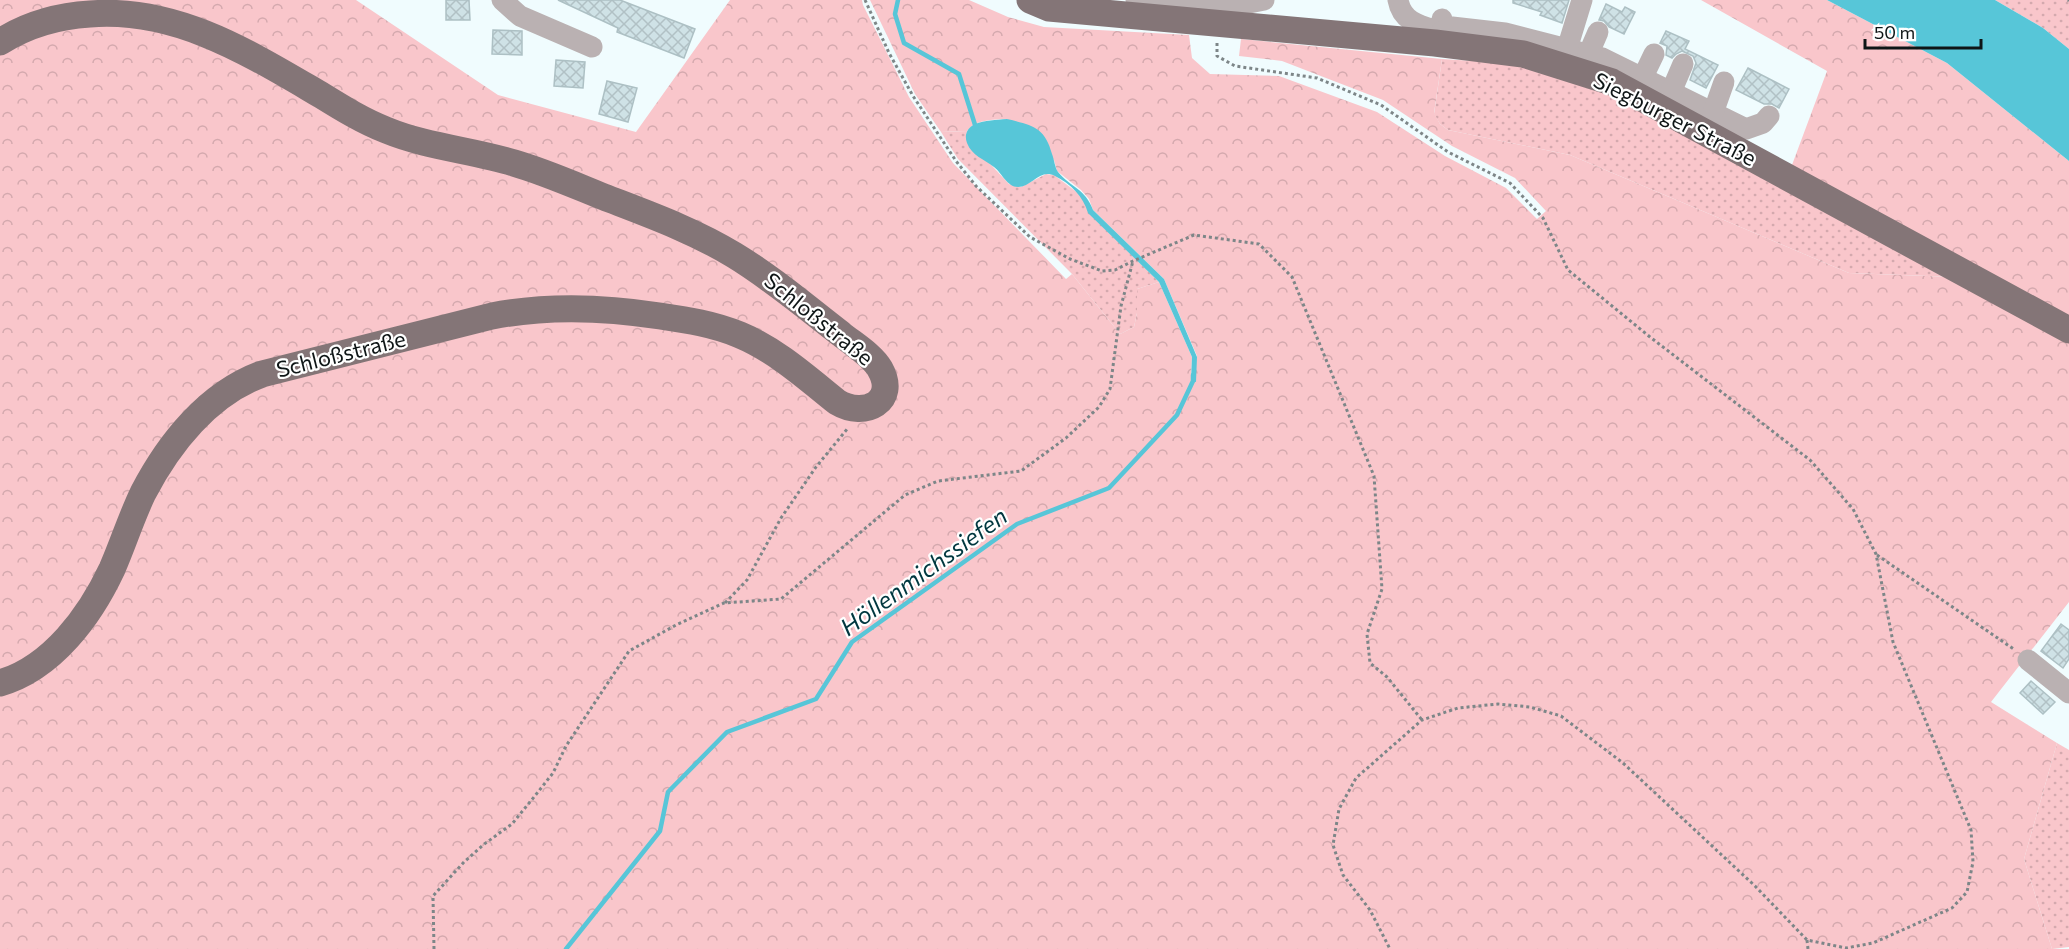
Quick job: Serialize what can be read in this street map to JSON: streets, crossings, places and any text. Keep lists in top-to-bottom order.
{
  "streets": {
    "main road": ["Siegburger Straße", "Schloßstraße"]
  },
  "water": ["Höllenmichssiefen"],
  "scale_bar": "50 m"
}
